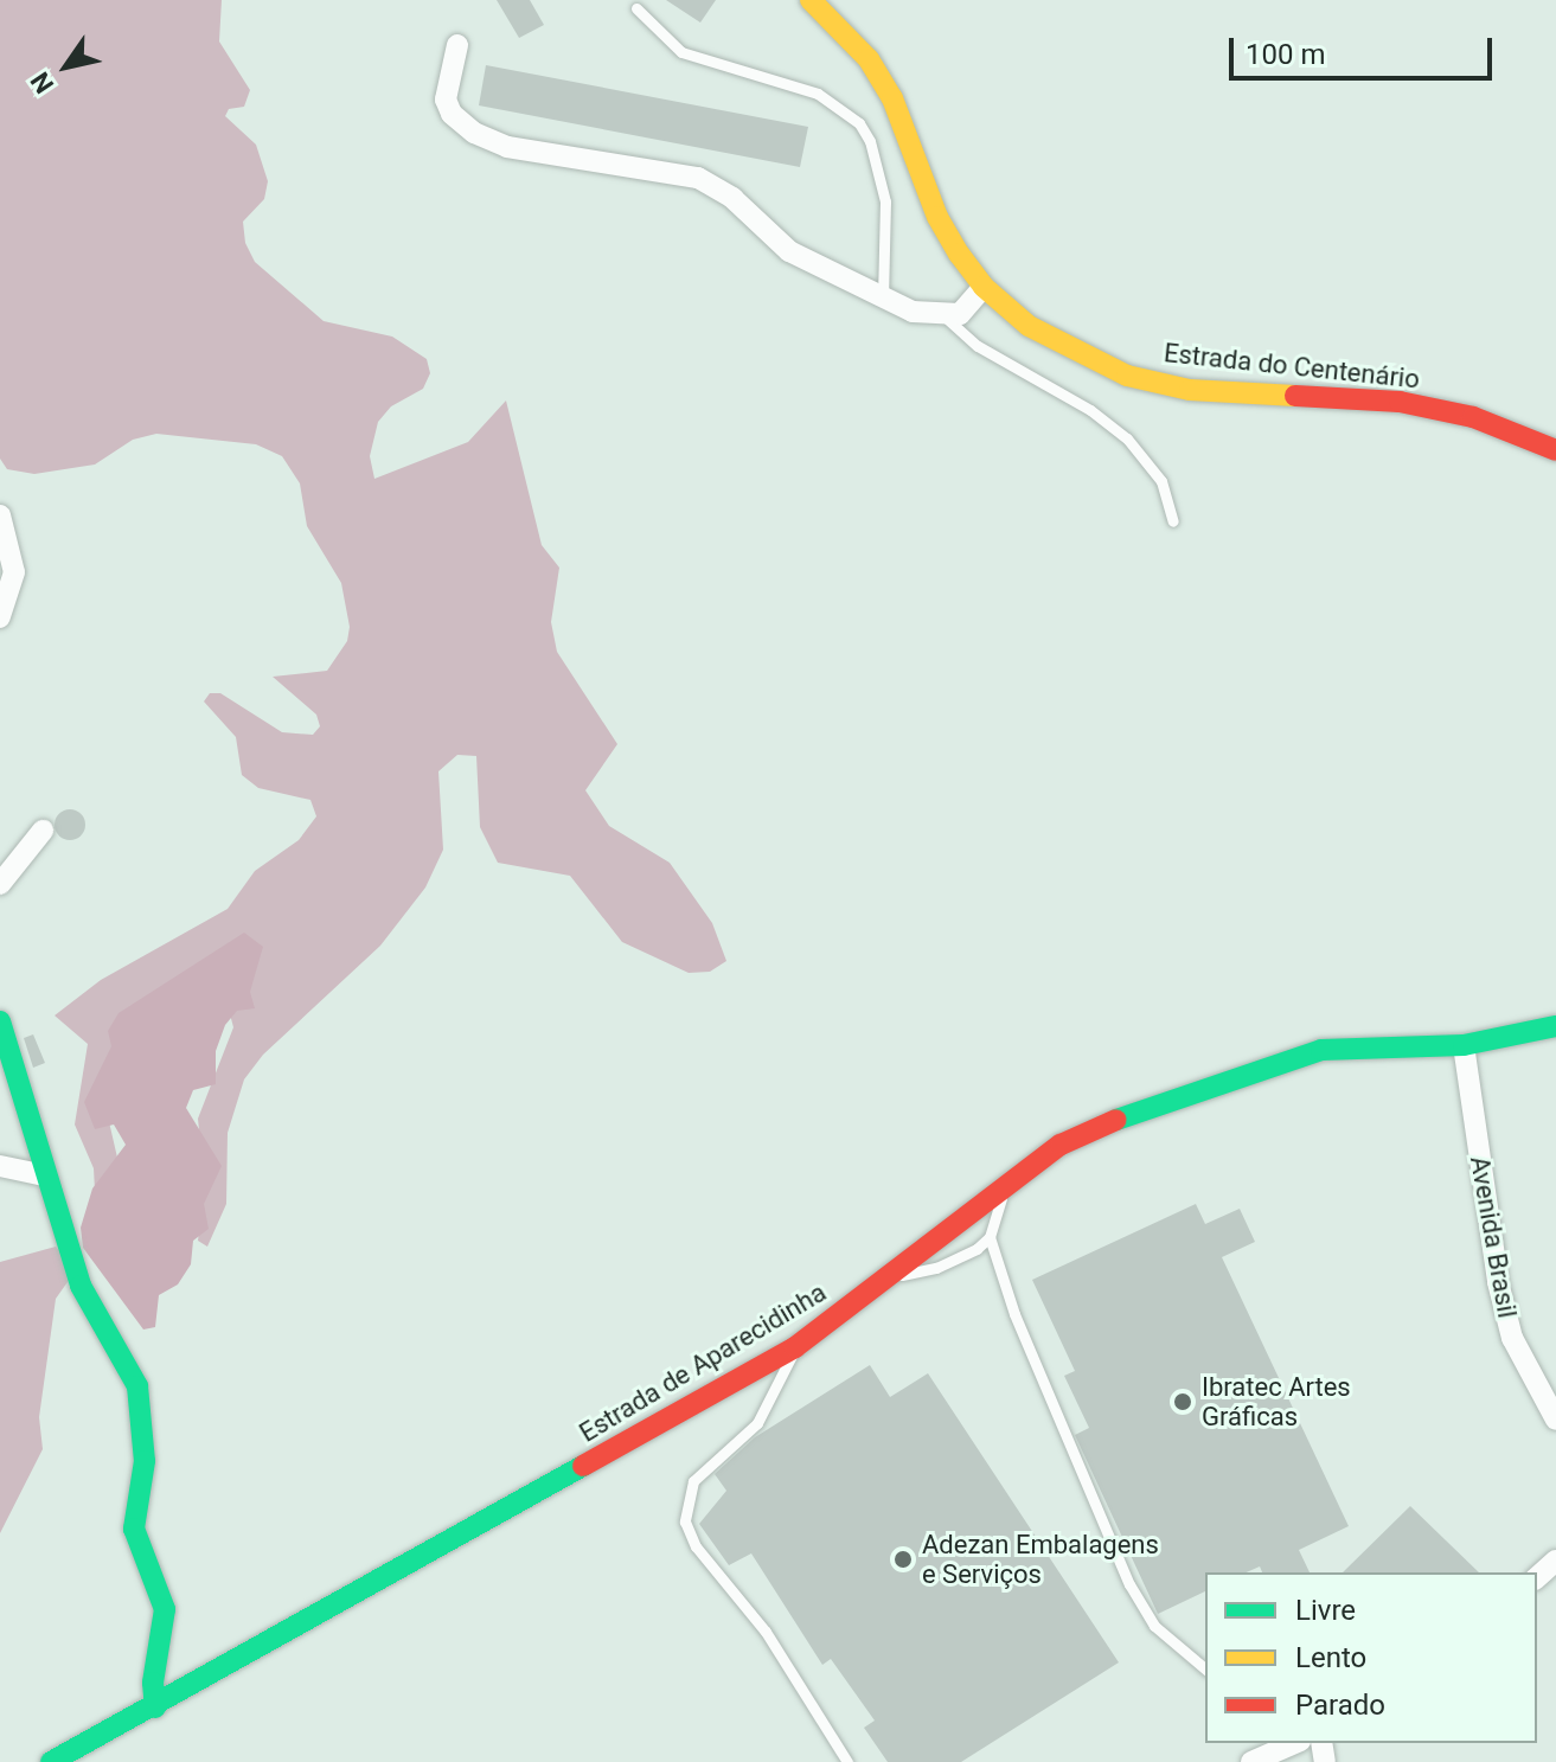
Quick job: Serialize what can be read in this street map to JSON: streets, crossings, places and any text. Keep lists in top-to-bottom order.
{
  "streets": {
    "street": ["Estrada do Centenário", "Avenida Brasil", "Estrada de Aparecidinha"]
  },
  "crossings": [
    ["Avenida Brasil", "Estrada de Aparecidinha"]
  ],
  "places": ["Ibratec Artes Gráficas", "Adezan Embalagens e Serviços"],
  "legend": ["Livre", "Lento", "Parado"],
  "scale_bar": "100 m",
  "north": "bottom left"
}
